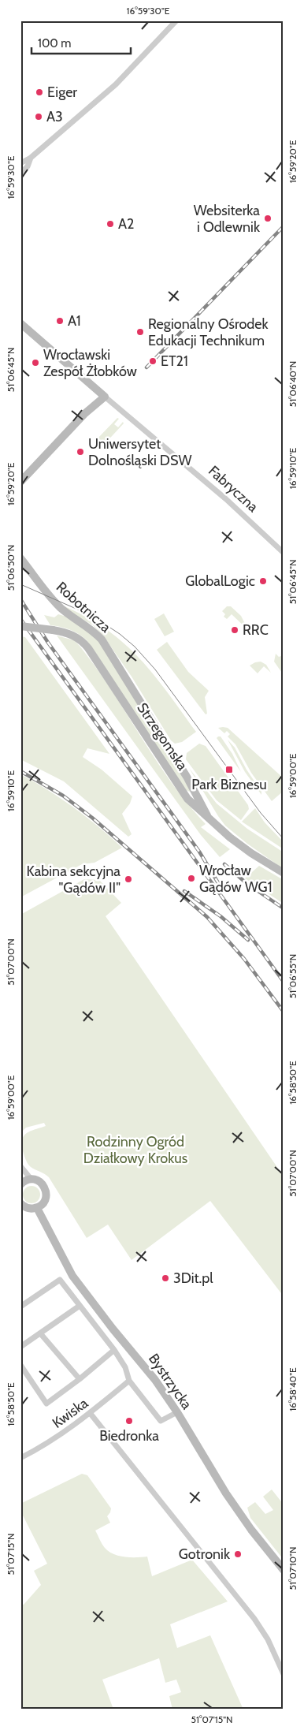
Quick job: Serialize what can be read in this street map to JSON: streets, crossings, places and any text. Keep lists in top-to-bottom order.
{
  "streets": {
    "street": [
      "Fabryczna",
      "Robotnicza",
      "Strzegomska",
      "Bystrzycka",
      "Kwiska"
    ]
  },
  "crossings": [
    ["Robotnicza", "Strzegomska"]
  ],
  "parks": ["Rodzinny Ogród Działkowy Krokus"],
  "places": {
    "other": [
      "Eiger",
      "A3",
      "Websiterka i Odlewnik",
      "A2",
      "A1",
      "Regionalny Ośrodek Edukacji Technikum",
      "ET21",
      "Wrocławski Zespół Żłobków",
      "Uniwersytet Dolnośląski DSW",
      "GlobalLogic",
      "RRC",
      "Wrocław Gądów WG1",
      "Kabina sekcyjna \"Gądów II\"",
      "3Dit.pl",
      "Biedronka",
      "Gotronik"
    ],
    "transit": ["Park Biznesu"]
  },
  "scale_bar": "100 m",
  "coordinates": [
    "16°59'30\"E",
    "16°59'20\"E",
    "51°06'45\"N",
    "51°06'40\"N",
    "16°59'10\"E",
    "51°06'50\"N",
    "16°59'00\"E",
    "51°07'00\"N",
    "51°06'55\"N",
    "16°58'50\"E",
    "16°58'40\"E",
    "51°07'15\"N",
    "51°07'10\"N"
  ]
}
